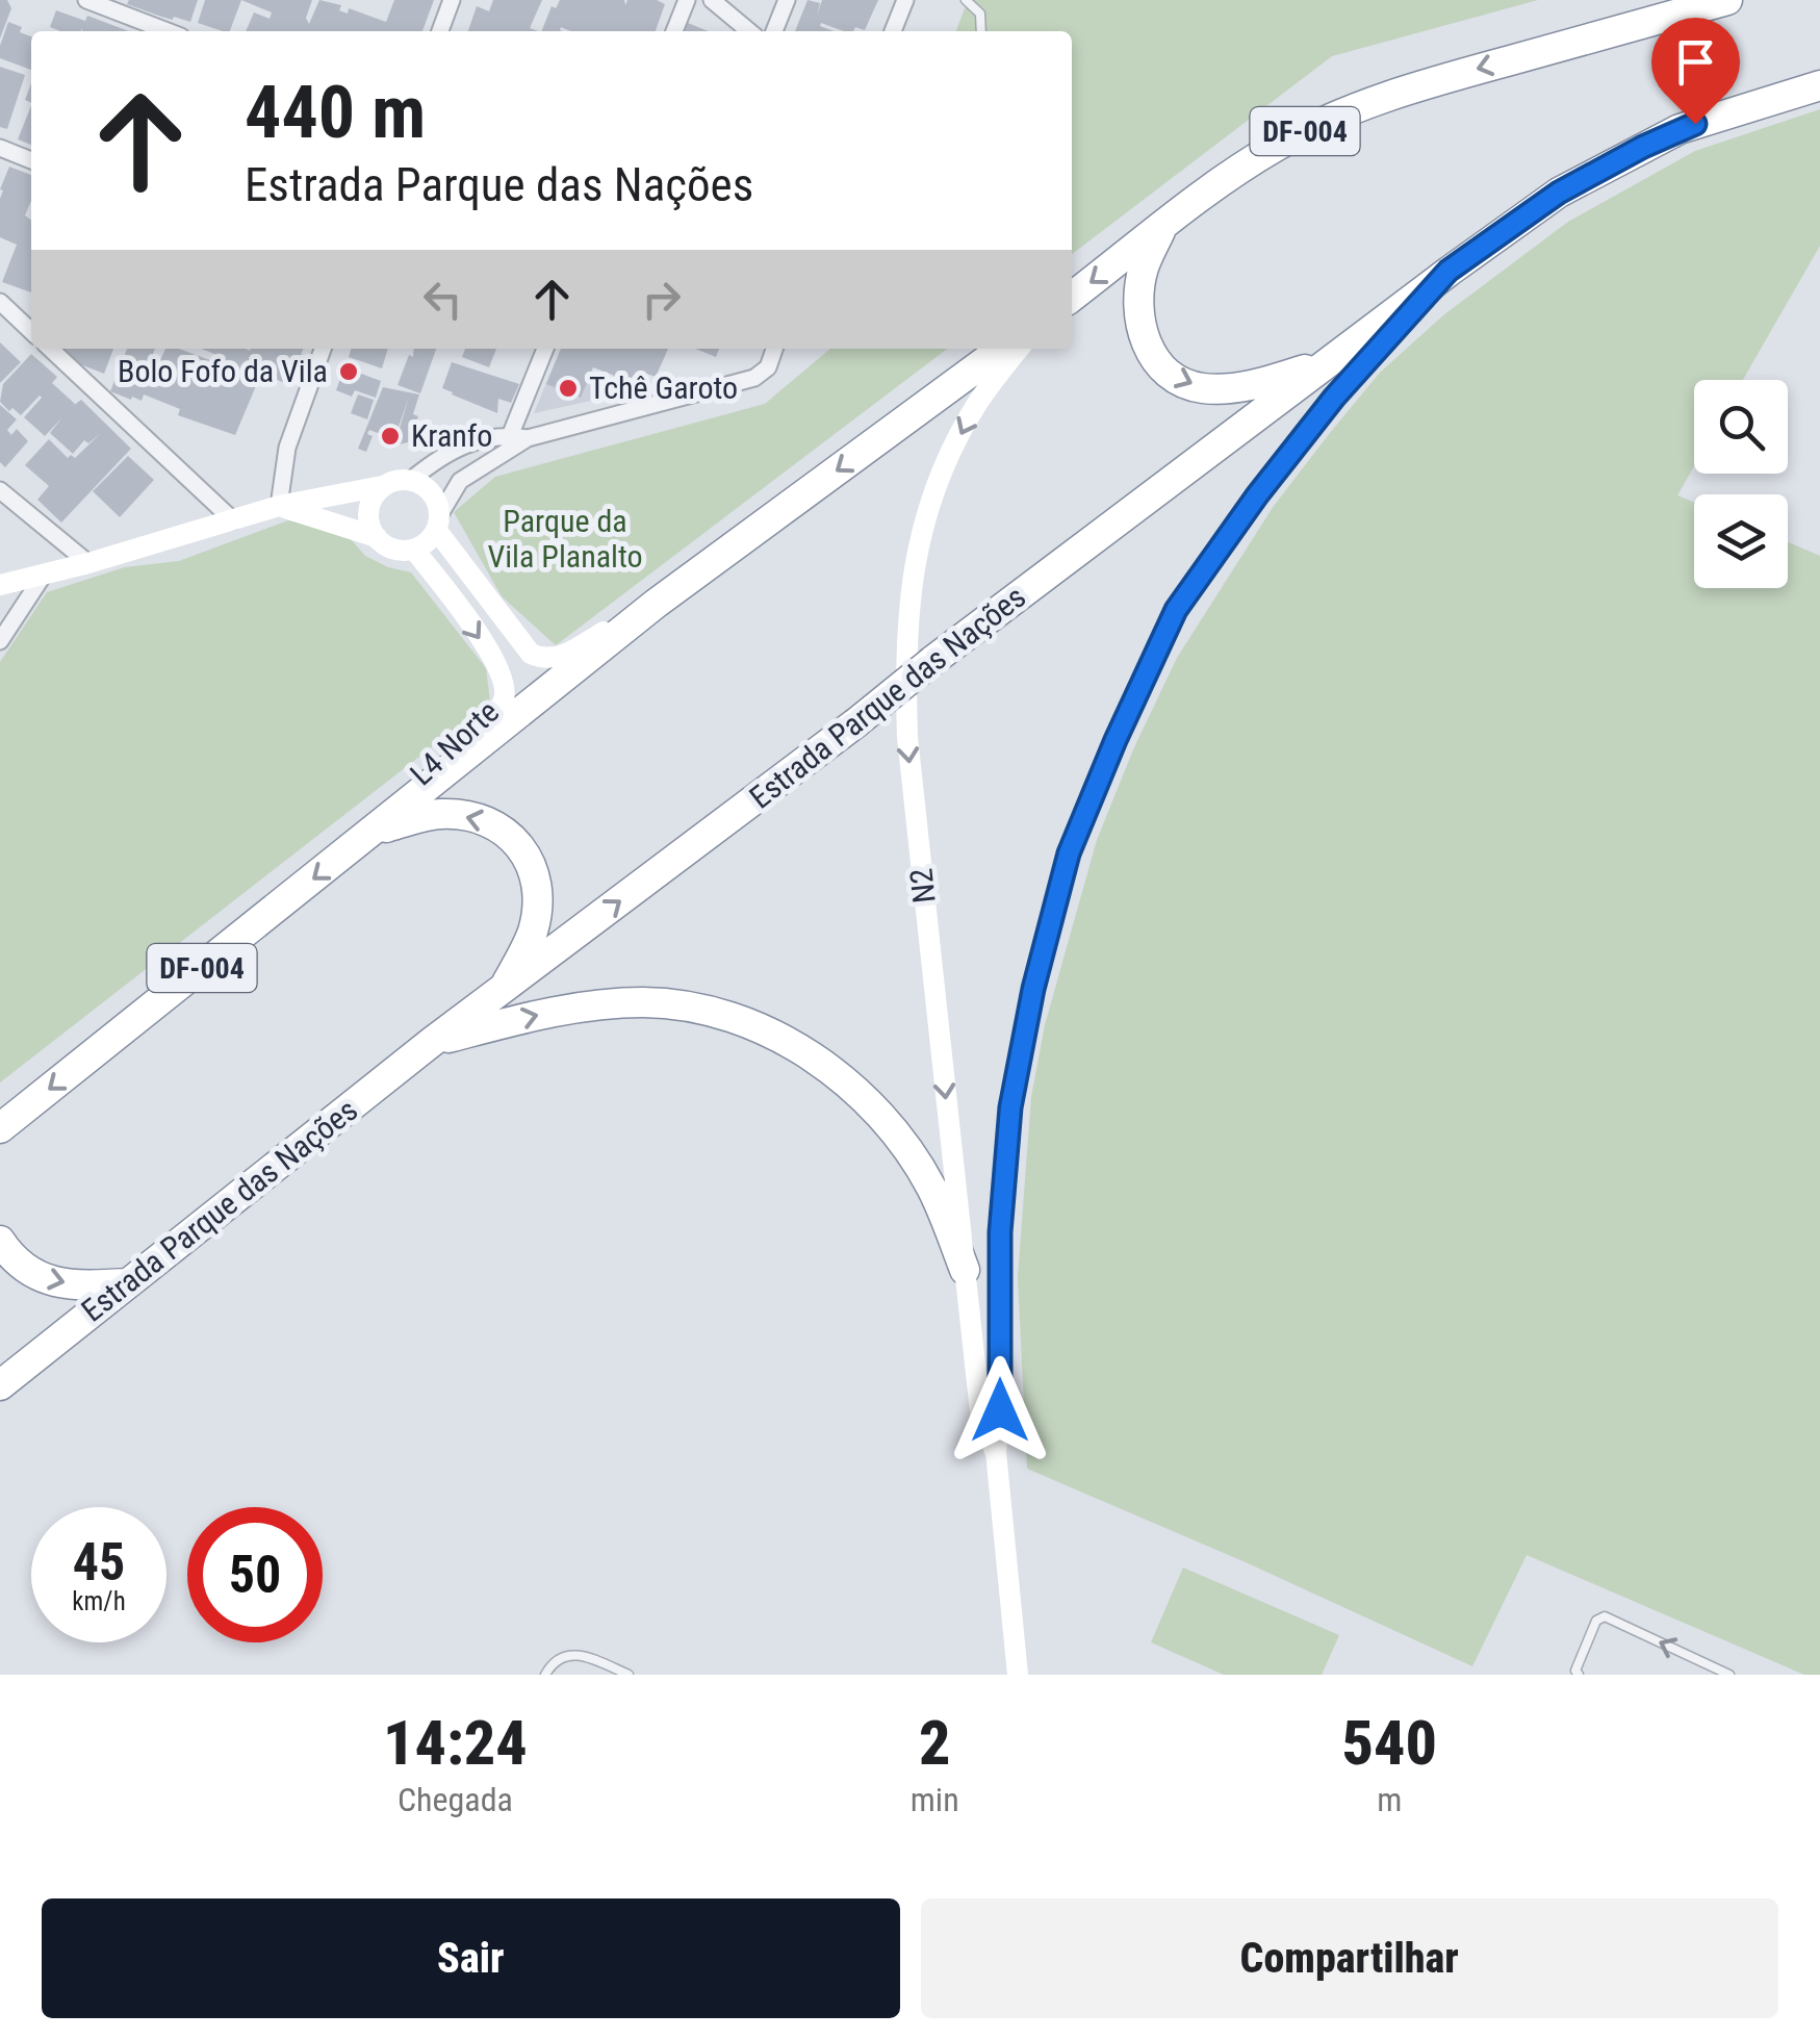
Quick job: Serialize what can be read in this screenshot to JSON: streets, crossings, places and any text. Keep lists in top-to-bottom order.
{
  "streets": {
    "highway": ["DF-004", "Estrada Parque das Nações"],
    "main road": ["L4 Norte", "N2"]
  },
  "crossings": [
    ["DF-004", "L4 Norte"],
    ["Estrada Parque das Nações", "N2"]
  ],
  "parks": ["Parque da Vila Planalto"],
  "places": ["Bolo Fofo da Vila", "Tchê Garoto", "Kranfo"],
  "page": {
    "turn": ["440 m", "Estrada Parque das Nações"],
    "speed": "45 km/h",
    "limit": "50",
    "eta": [
      "14:24",
      "Chegada",
      "2",
      "min",
      "540",
      "m"
    ],
    "buttons": ["Sair", "Compartilhar"]
  }
}
